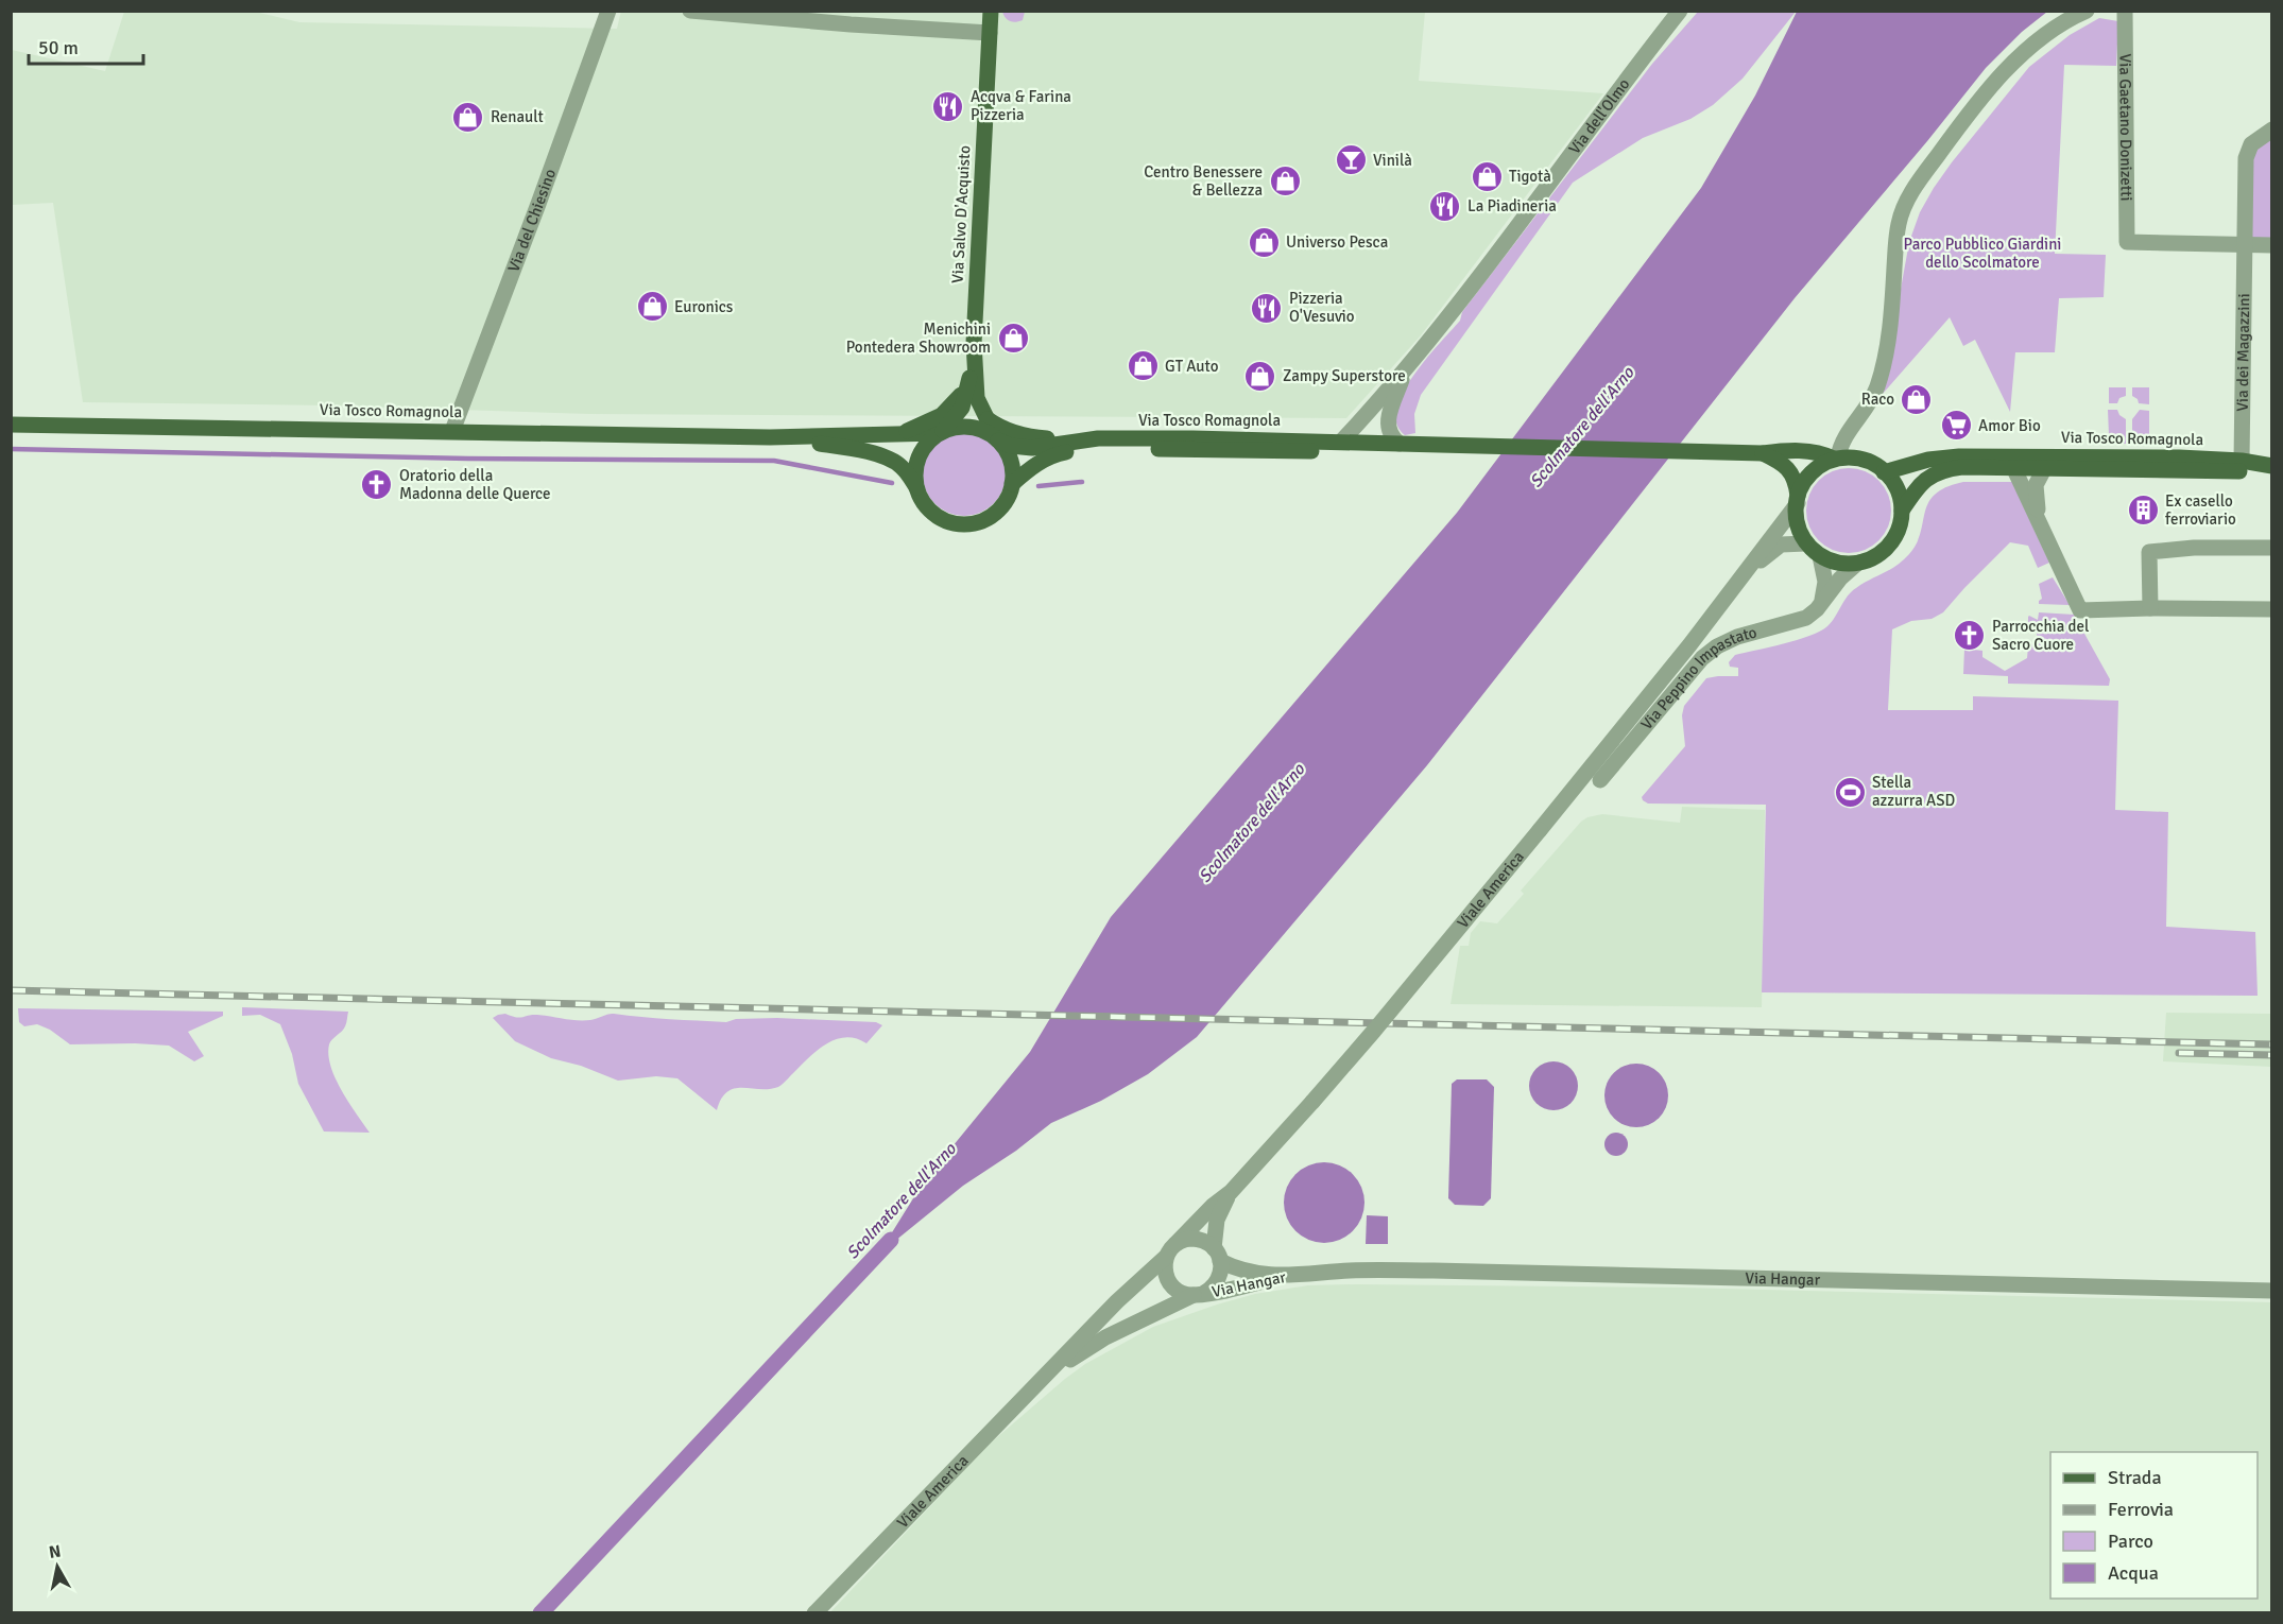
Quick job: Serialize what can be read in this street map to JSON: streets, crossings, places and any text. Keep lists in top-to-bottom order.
{
  "streets": {
    "main road": ["Via Salvo D'Acquisto", "Via Tosco Romagnola"],
    "street": [
      "Via dell'Olmo",
      "Via Gaetano Donizetti",
      "Via del Chiesino",
      "Via dei Magazzini",
      "Via Peppino Impastato",
      "Viale America",
      "Via Hangar"
    ]
  },
  "crossings": [
    ["Via dell'Olmo", "Via Tosco Romagnola"],
    ["Via Gaetano Donizetti", "Via dei Magazzini"],
    ["Via del Chiesino", "Via Tosco Romagnola"],
    ["Via dei Magazzini", "Via Tosco Romagnola"],
    ["Via Tosco Romagnola", "Via Peppino Impastato"],
    ["Viale America", "Via Hangar"]
  ],
  "water": ["Scolmatore dell'Arno"],
  "parks": ["Parco Pubblico Giardini dello Scolmatore"],
  "places": {
    "restaurant": ["Acqva & Farina Pizzeria", "La Piadineria", "Pizzeria O'Vesuvio"],
    "shop": [
      "Renault",
      "Tigotà",
      "Centro Benessere & Bellezza",
      "Universo Pesca",
      "Euronics",
      "Menichini Pontedera Showroom",
      "GT Auto",
      "Zampy Superstore",
      "Raco"
    ],
    "bar": ["Vinilà"],
    "supermarket": ["Amor Bio"],
    "church": ["Oratorio della Madonna delle Querce", "Parrocchia del Sacro Cuore"],
    "building": ["Ex casello ferroviario"],
    "sports": ["Stella azzurra ASD"]
  },
  "legend": [
    "Strada",
    "Ferrovia",
    "Parco",
    "Acqua"
  ],
  "scale_bar": "50 m",
  "north": "top"
}
